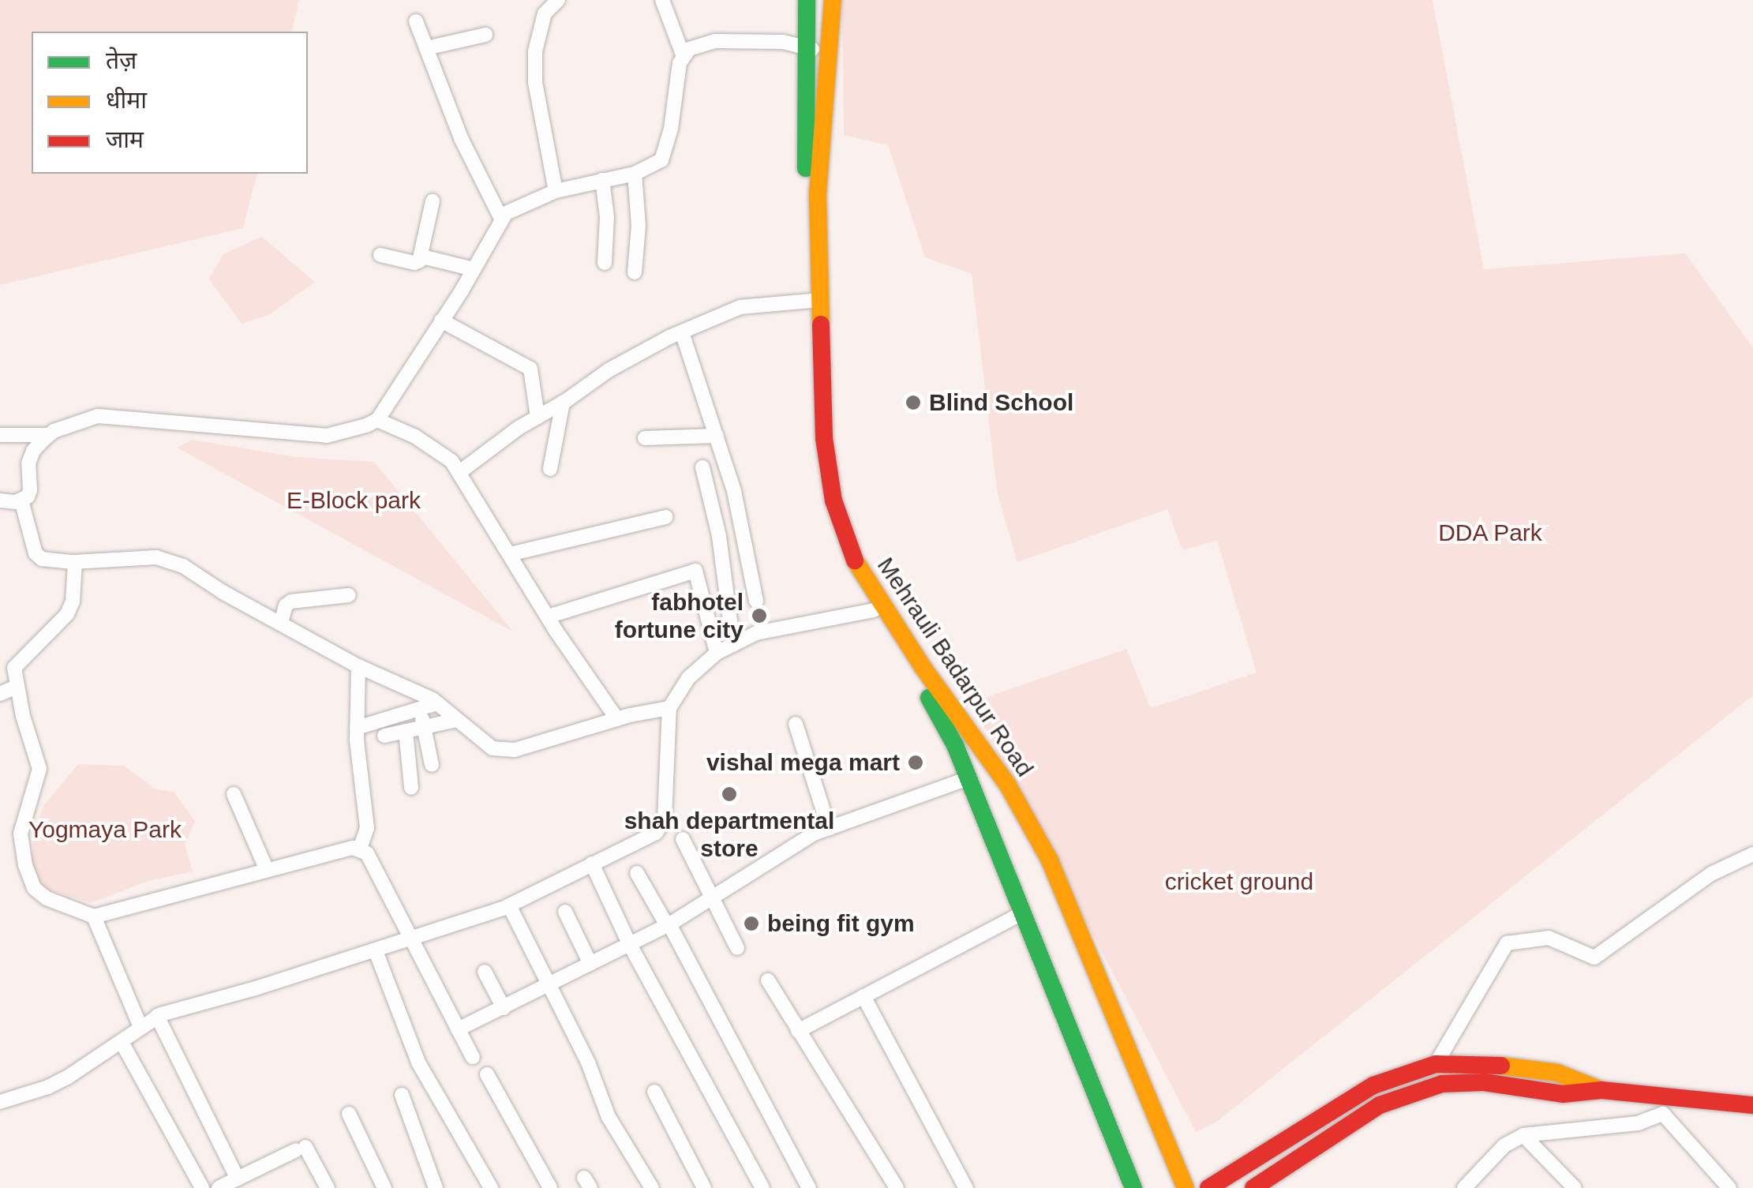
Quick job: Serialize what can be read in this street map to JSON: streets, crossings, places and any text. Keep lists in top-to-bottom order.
{
  "streets": {
    "main road": ["Mehrauli Badarpur Road"]
  },
  "parks": [
    "E-Block park",
    "DDA Park",
    "Yogmaya Park",
    "cricket ground"
  ],
  "places": [
    "Blind School",
    "fabhotel fortune city",
    "vishal mega mart",
    "shah departmental store",
    "being fit gym"
  ],
  "legend": ["तेज़", "धीमा", "जाम"]
}
